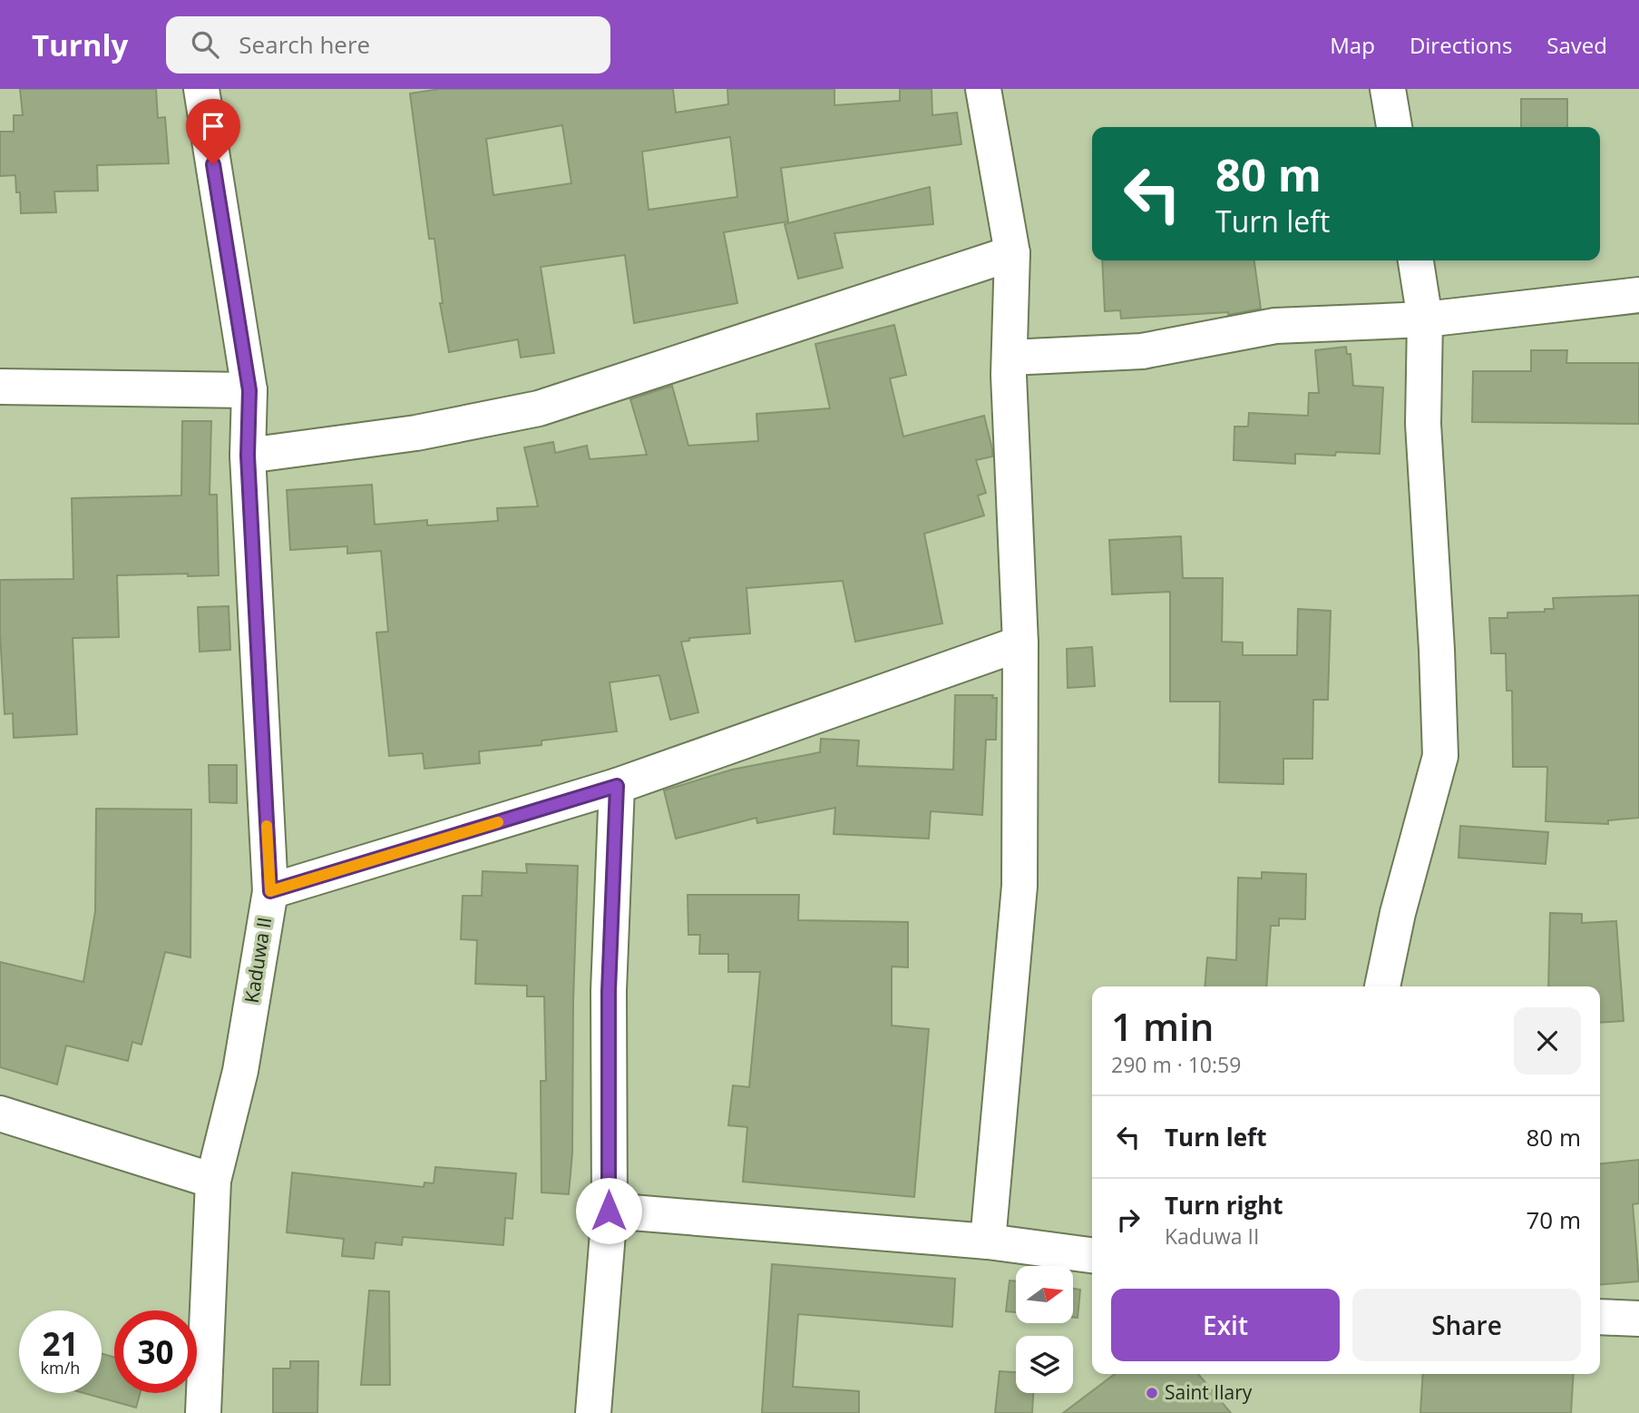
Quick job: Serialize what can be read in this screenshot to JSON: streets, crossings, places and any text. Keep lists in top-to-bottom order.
{
  "streets": {
    "street": ["Kaduwa II"]
  },
  "places": ["Saint Ilary"],
  "north": "right",
  "page": {
    "header": "Turnly",
    "search": "Search here",
    "nav": ["Map", "Directions", "Saved"],
    "turn": ["80 m", "Turn left"],
    "heading": ["1 min", "290 m · 10:59"],
    "list": [
      {
        "name": "Turn left",
        "value": "80 m"
      },
      {
        "name": "Turn right",
        "note": "Kaduwa II",
        "value": "70 m"
      }
    ],
    "buttons": ["Exit", "Share"],
    "speed": "21 km/h",
    "limit": "30"
  }
}
